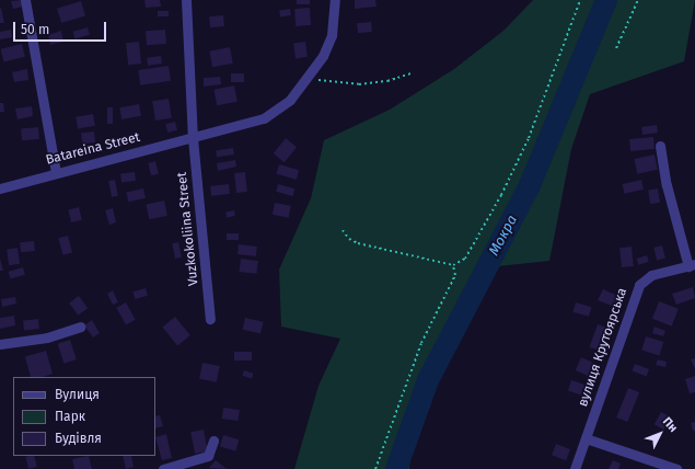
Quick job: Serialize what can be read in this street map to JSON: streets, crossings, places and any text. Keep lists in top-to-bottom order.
{
  "streets": {
    "street": ["Batareina Street", "Vuzkokoliina Street", "вулиця Крутоярська"]
  },
  "crossings": [
    ["Batareina Street", "Vuzkokoliina Street"]
  ],
  "water": ["Мокра"],
  "legend": ["Вулиця", "Парк", "Будівля"],
  "scale_bar": "50 m",
  "north": "top right"
}
